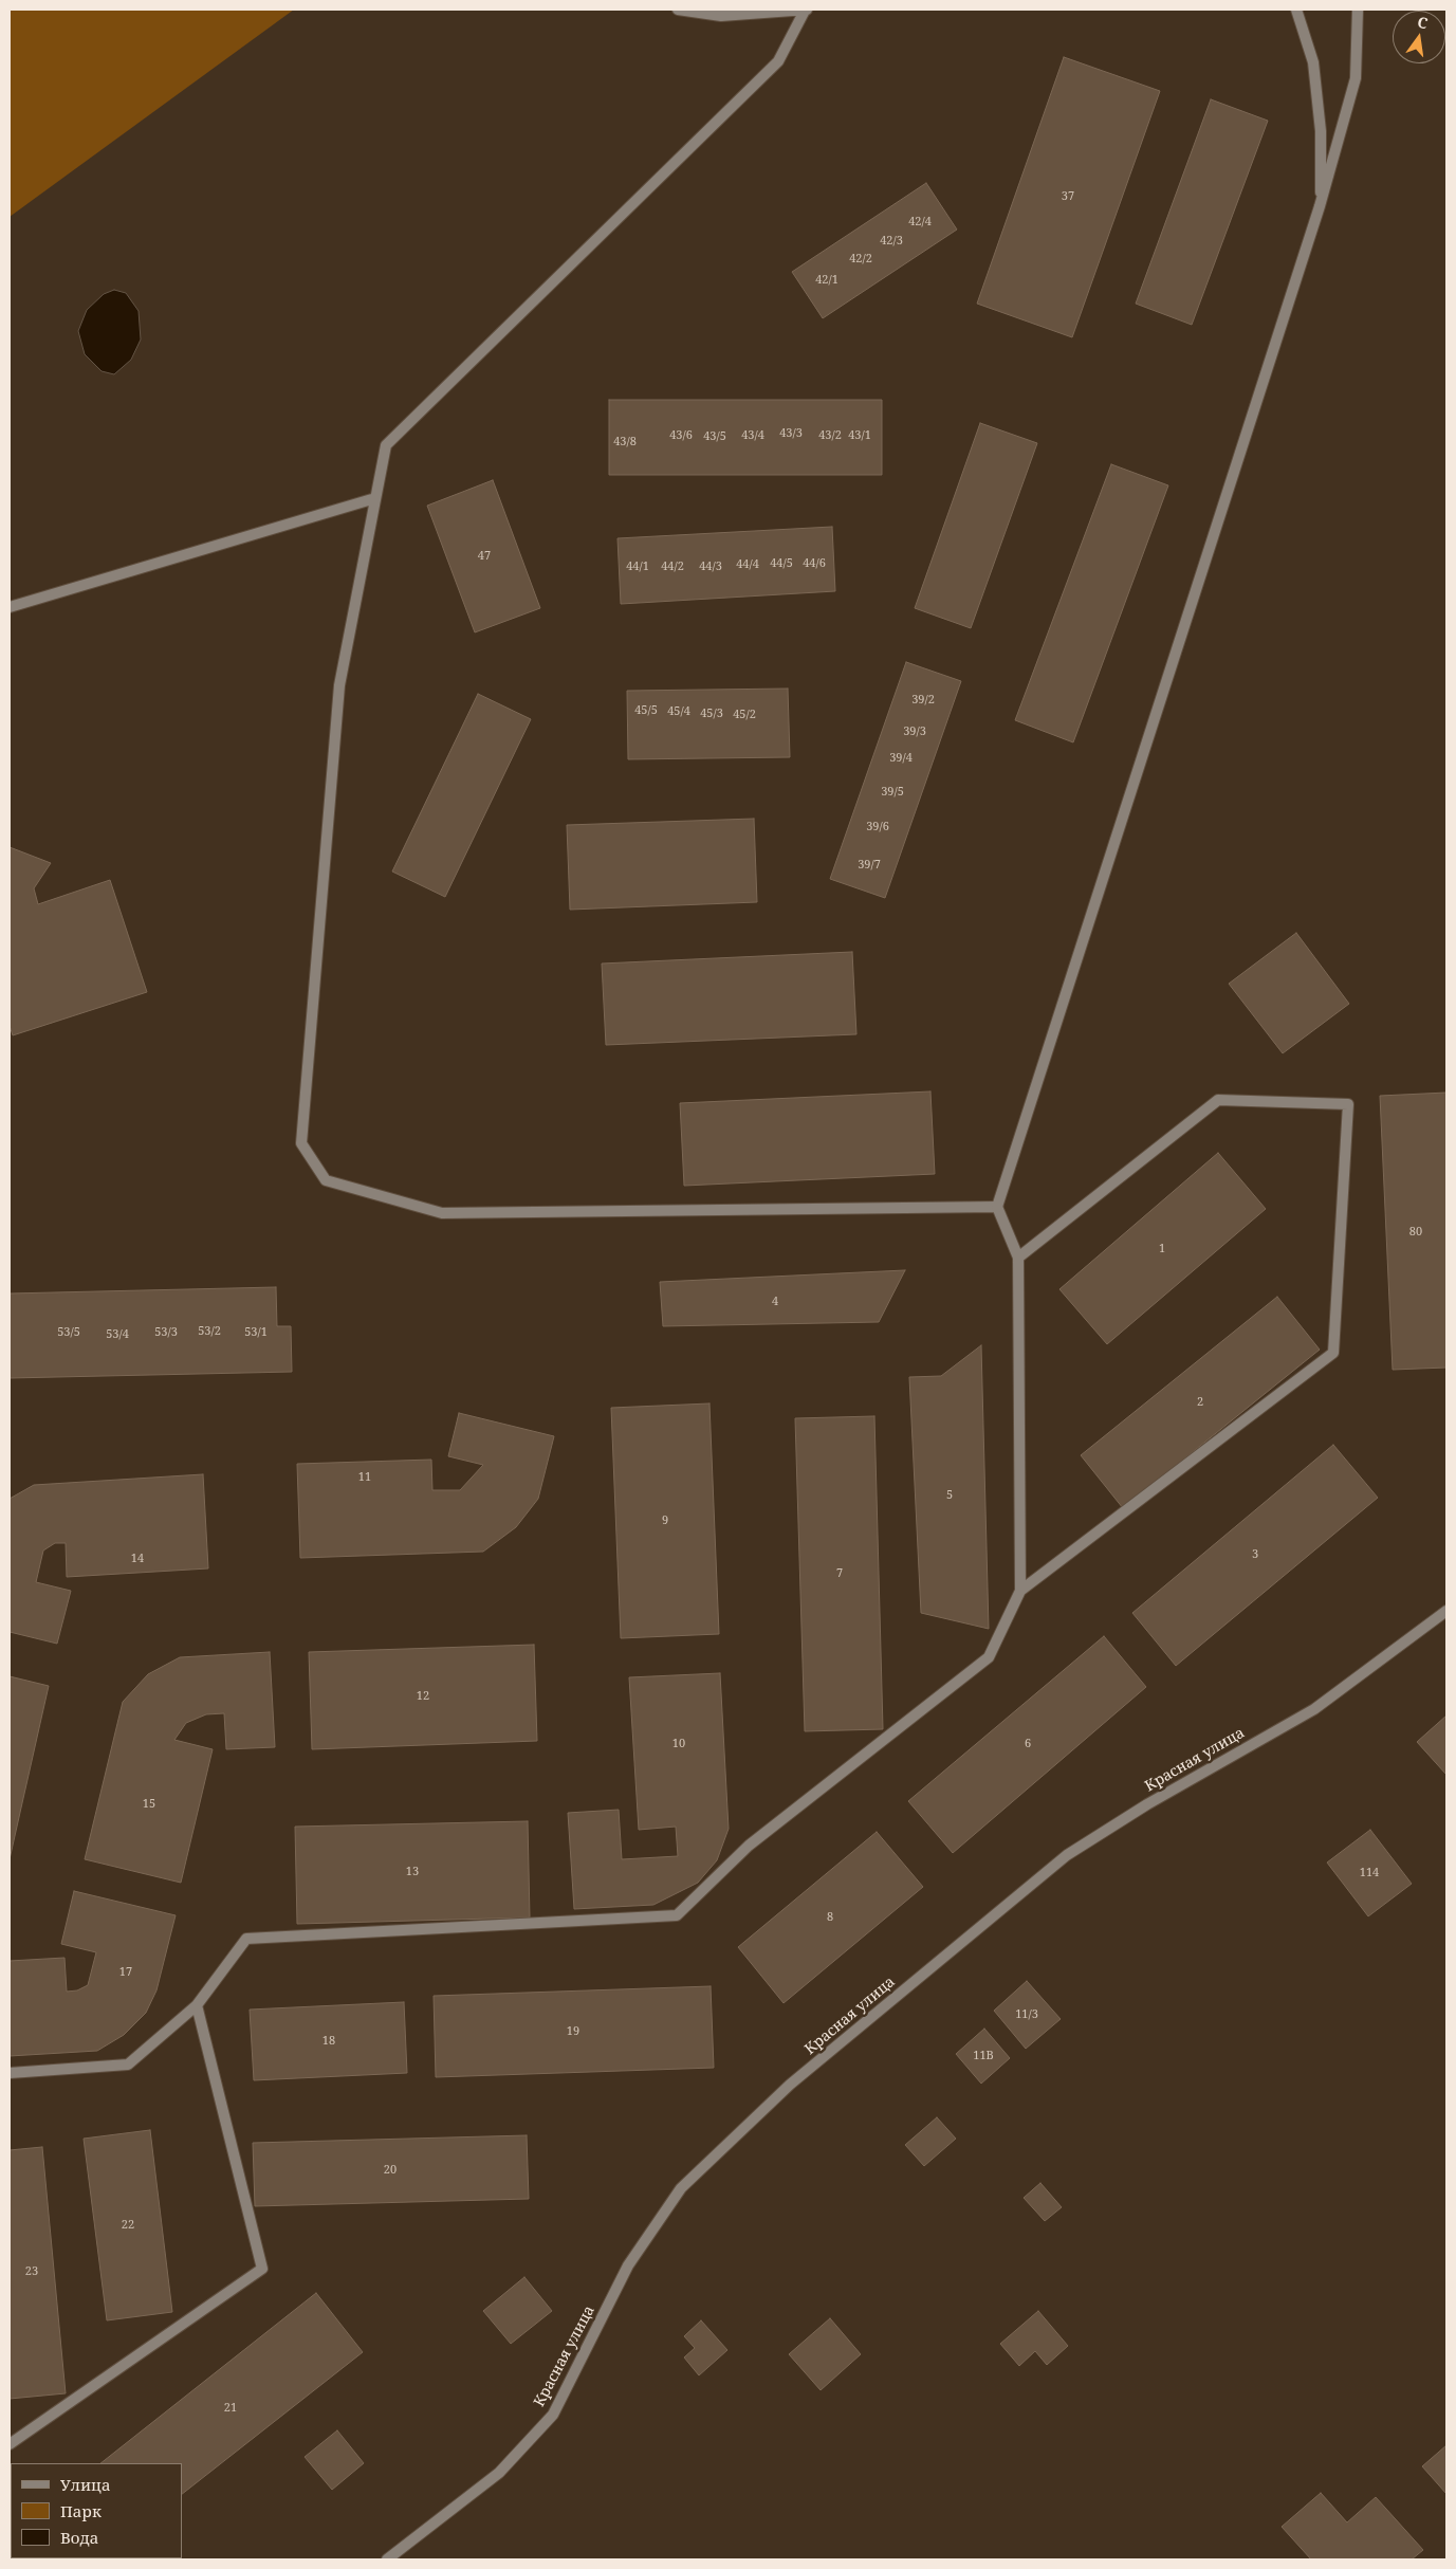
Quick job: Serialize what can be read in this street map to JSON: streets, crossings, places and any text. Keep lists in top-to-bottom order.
{
  "streets": {
    "street": ["Красная улица"]
  },
  "house_numbers": [
    "37",
    "42/4",
    "42/3",
    "42/2",
    "42/1",
    "43/3",
    "43/6",
    "43/4",
    "43/2",
    "43/1",
    "43/5",
    "43/8",
    "47",
    "44/5",
    "44/6",
    "44/4",
    "44/1",
    "44/2",
    "44/3",
    "39/2",
    "45/5",
    "45/4",
    "45/3",
    "45/2",
    "39/3",
    "39/4",
    "39/5",
    "39/6",
    "39/7",
    "80",
    "1",
    "4",
    "53/2",
    "53/5",
    "53/3",
    "53/1",
    "53/4",
    "2",
    "11",
    "5",
    "9",
    "3",
    "14",
    "7",
    "12",
    "10",
    "6",
    "15",
    "13",
    "114",
    "8",
    "17",
    "11/3",
    "19",
    "18",
    "11В",
    "20",
    "22",
    "23",
    "21"
  ],
  "legend": ["Улица", "Парк", "Вода"],
  "north": "top"
}
